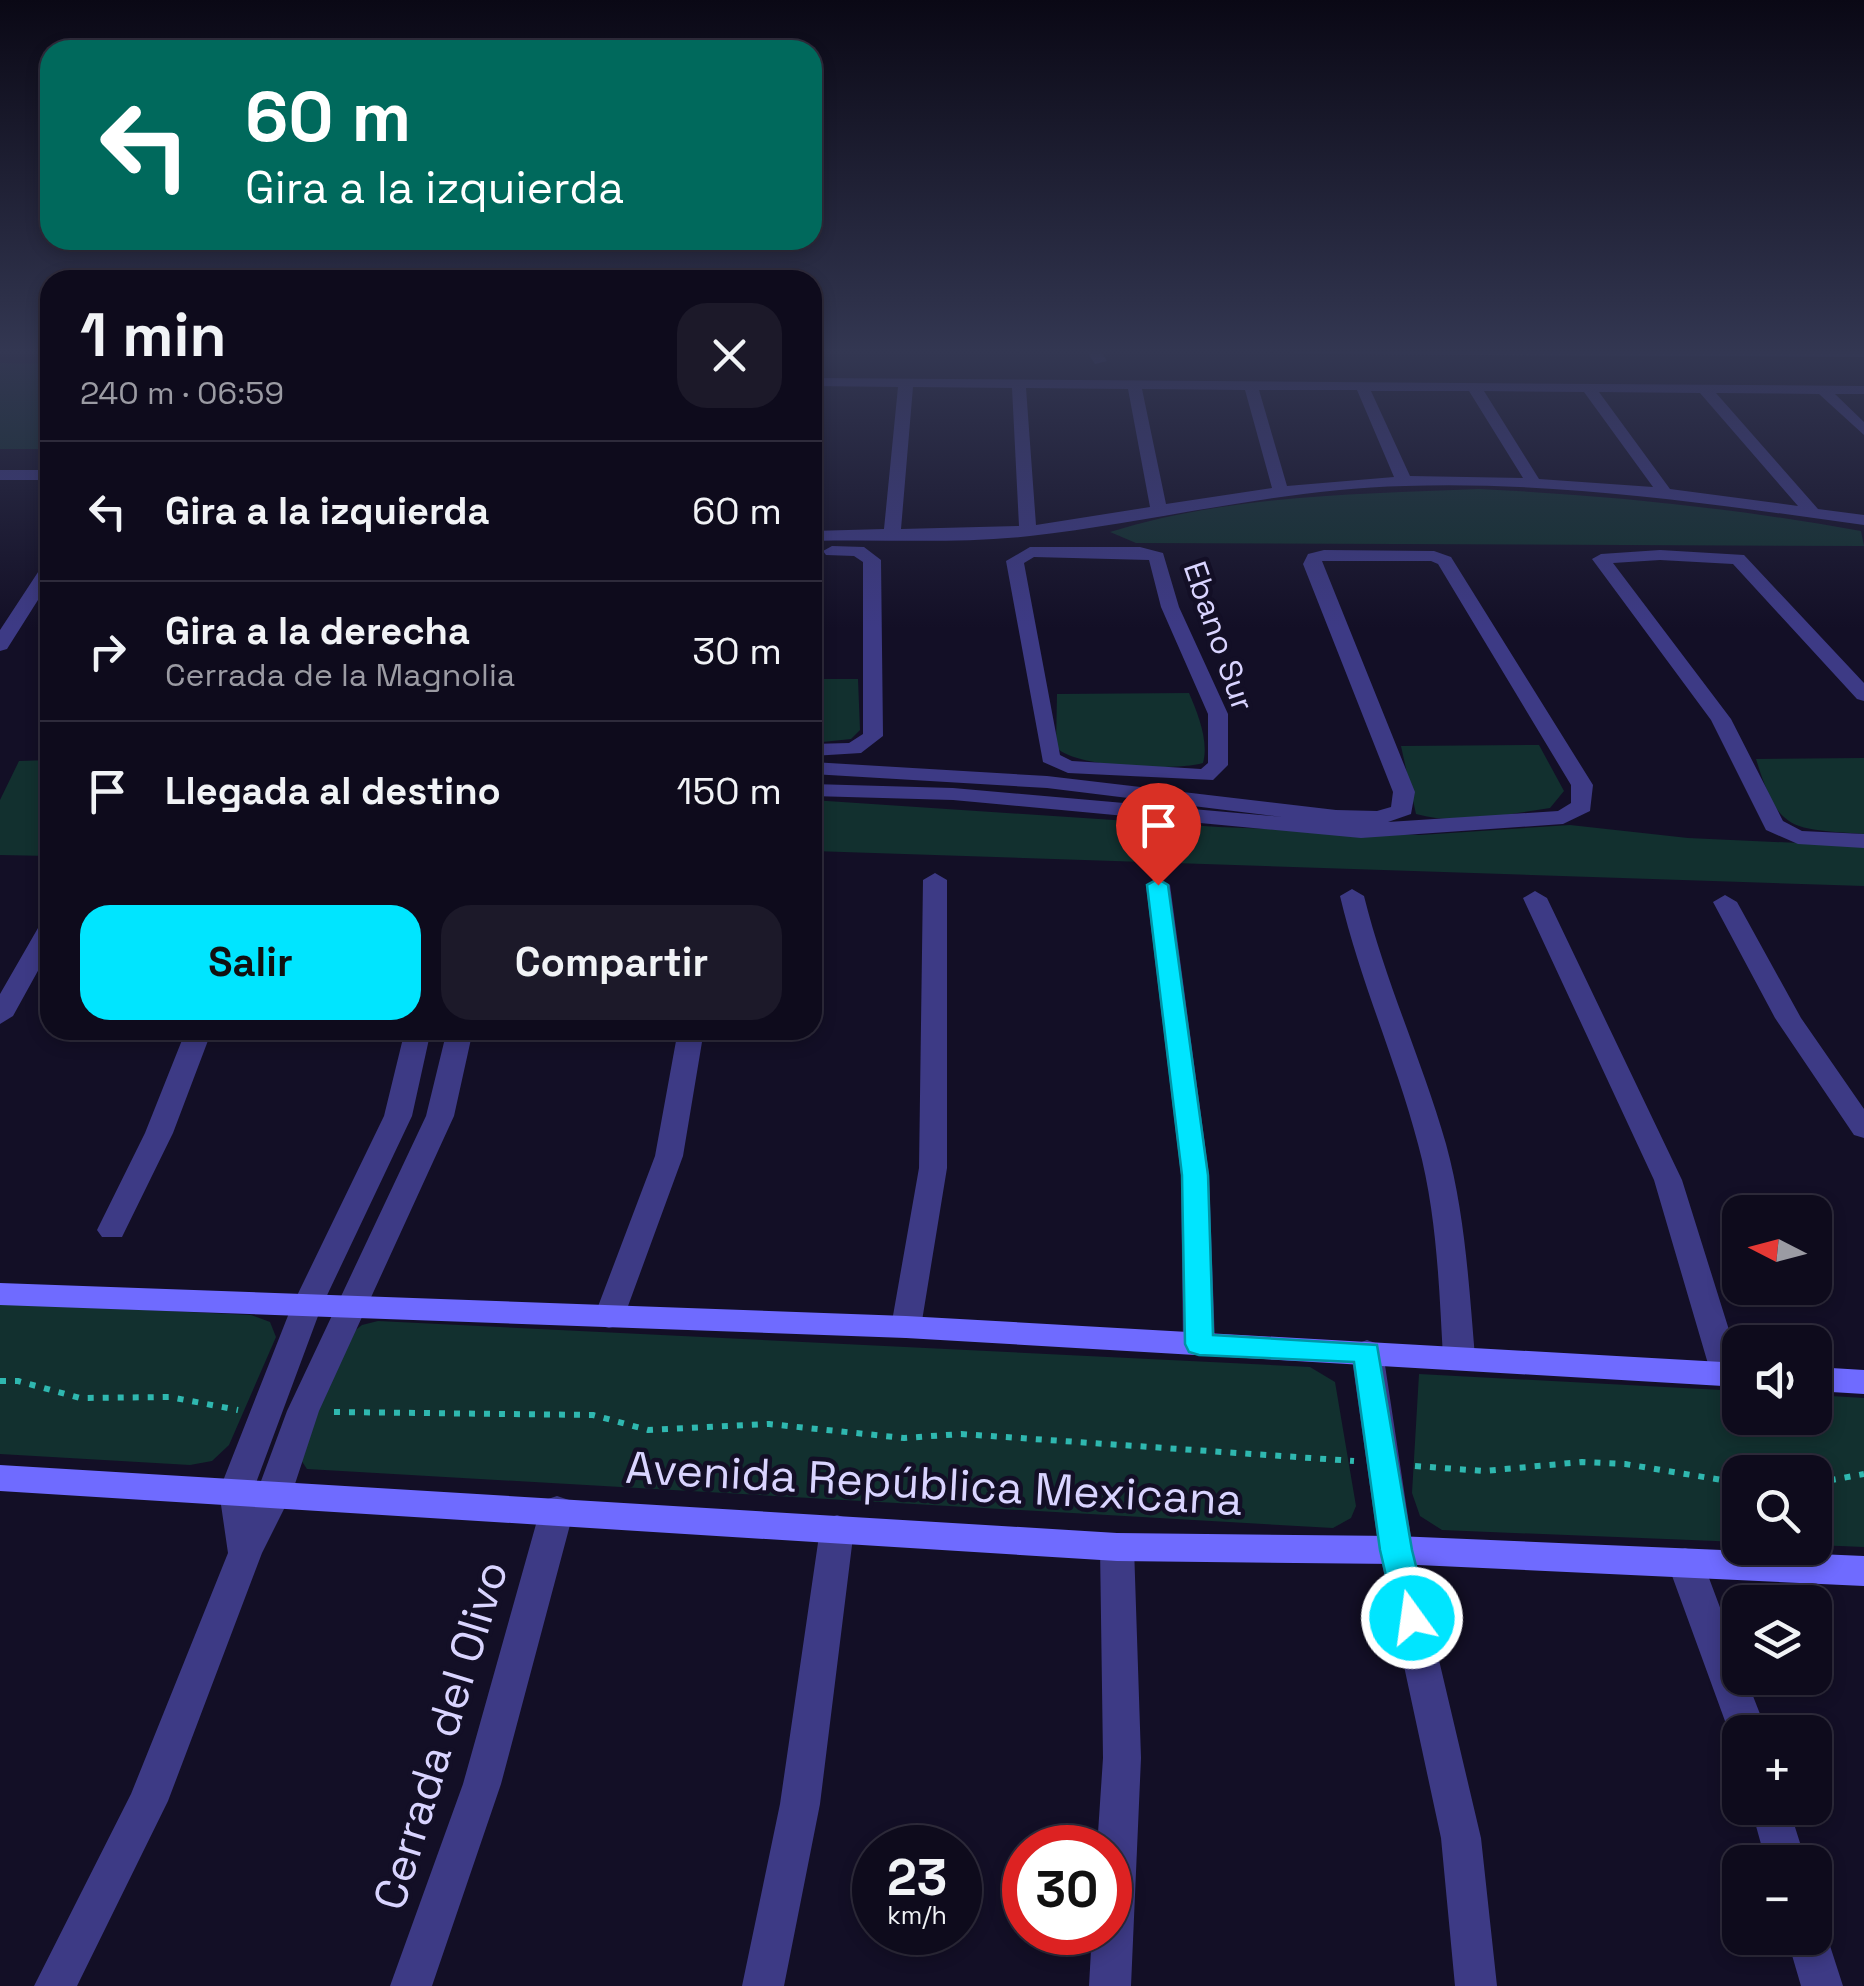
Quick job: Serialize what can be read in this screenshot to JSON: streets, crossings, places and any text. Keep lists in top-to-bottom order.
{
  "streets": {
    "main road": ["Avenida República Mexicana"],
    "street": ["Ebano Sur", "Cerrada del Olivo"]
  },
  "crossings": [
    ["Avenida República Mexicana", "Cerrada del Olivo"]
  ],
  "north": "left",
  "page": {
    "turn": ["60 m", "Gira a la izquierda"],
    "heading": ["1 min", "240 m · 06:59"],
    "list": [
      {
        "name": "Gira a la izquierda",
        "value": "60 m"
      },
      {
        "name": "Gira a la derecha",
        "note": "Cerrada de la Magnolia",
        "value": "30 m"
      },
      {
        "name": "Llegada al destino",
        "value": "150 m"
      }
    ],
    "buttons": ["Salir", "Compartir"],
    "map_buttons": ["+", "−"],
    "speed": "23 km/h",
    "limit": "30"
  }
}
